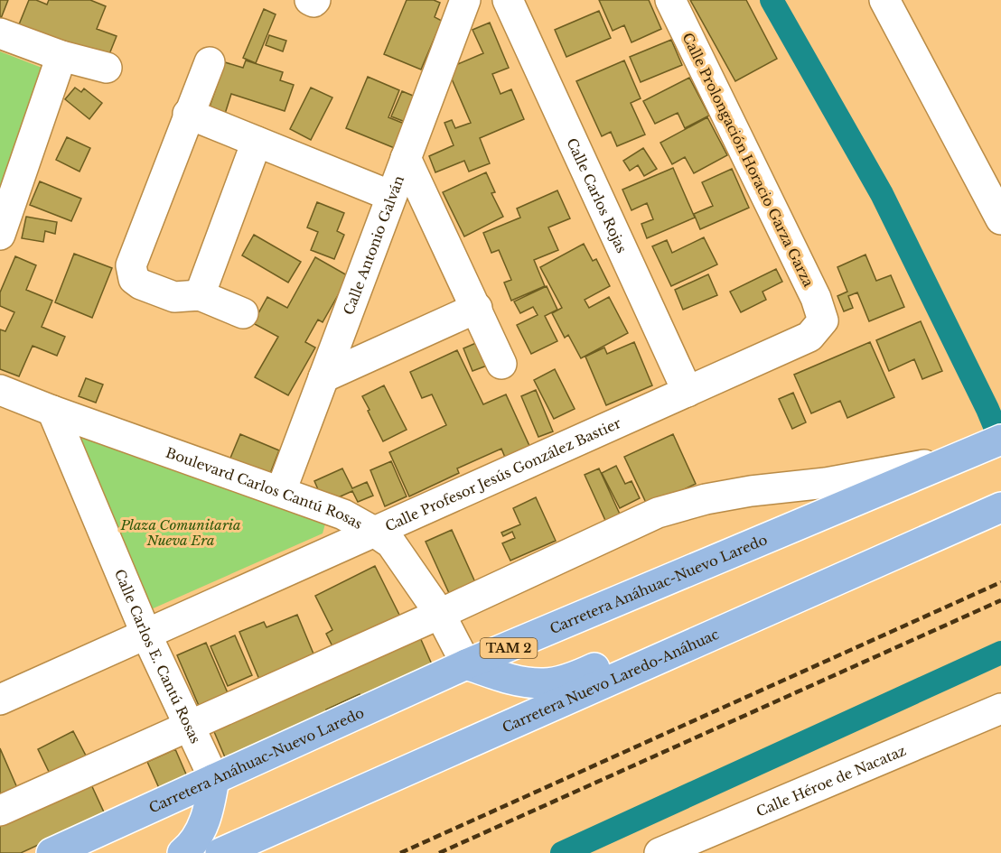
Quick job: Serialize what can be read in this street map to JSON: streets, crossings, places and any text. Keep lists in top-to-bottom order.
{
  "streets": {
    "main road": ["Carretera Anáhuac-Nuevo Laredo", "TAM 2", "Carretera Nuevo Laredo-Anáhuac"],
    "street": [
      "Calle Prolongación Horacio Garza Garza",
      "Calle Carlos Rojas",
      "Calle Antonio Galván",
      "Calle Profesor Jesús González Bastier",
      "Boulevard Carlos Cantú Rosas",
      "Calle Carlos E. Cantú Rosas",
      "Calle Héroe de Nacataz"
    ]
  },
  "crossings": [
    ["Calle Prolongación Horacio Garza Garza", "Calle Profesor Jesús González Bastier"],
    ["Calle Carlos Rojas", "Calle Profesor Jesús González Bastier"],
    ["Calle Antonio Galván", "Boulevard Carlos Cantú Rosas"],
    ["Calle Profesor Jesús González Bastier", "Boulevard Carlos Cantú Rosas"],
    ["Calle Profesor Jesús González Bastier", "Calle Carlos E. Cantú Rosas"],
    ["Boulevard Carlos Cantú Rosas", "Carretera Anáhuac-Nuevo Laredo"],
    ["Boulevard Carlos Cantú Rosas", "Calle Carlos E. Cantú Rosas"],
    ["Carretera Anáhuac-Nuevo Laredo", "Calle Carlos E. Cantú Rosas"]
  ],
  "parks": ["Plaza Comunitaria Nueva Era"]
}
